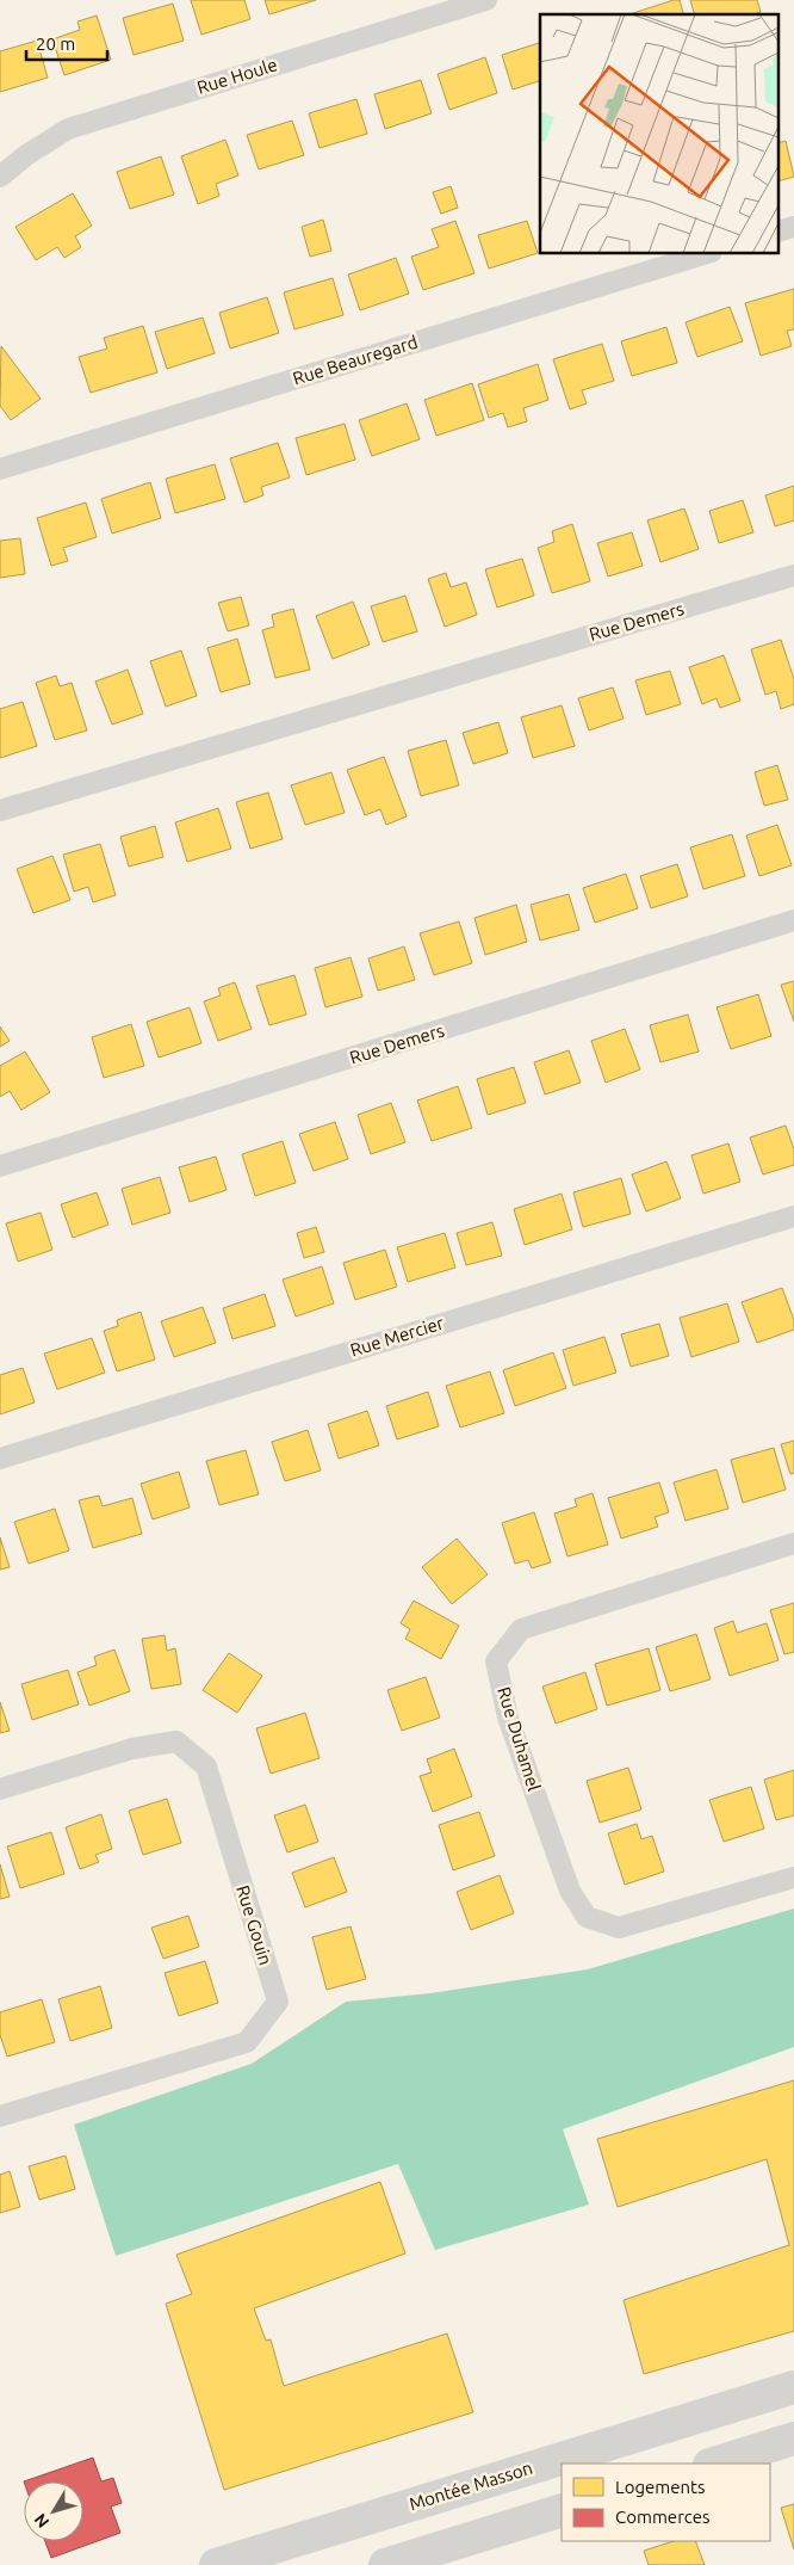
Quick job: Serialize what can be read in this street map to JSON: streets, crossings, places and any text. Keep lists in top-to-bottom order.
{
  "streets": {
    "main road": ["Montée Masson"],
    "street": [
      "Rue Houle",
      "Rue Beauregard",
      "Rue Demers",
      "Rue Mercier",
      "Rue Duhamel",
      "Rue Gouin"
    ]
  },
  "legend": ["Logements", "Commerces"],
  "scale_bar": "20 m",
  "north": "bottom left"
}
